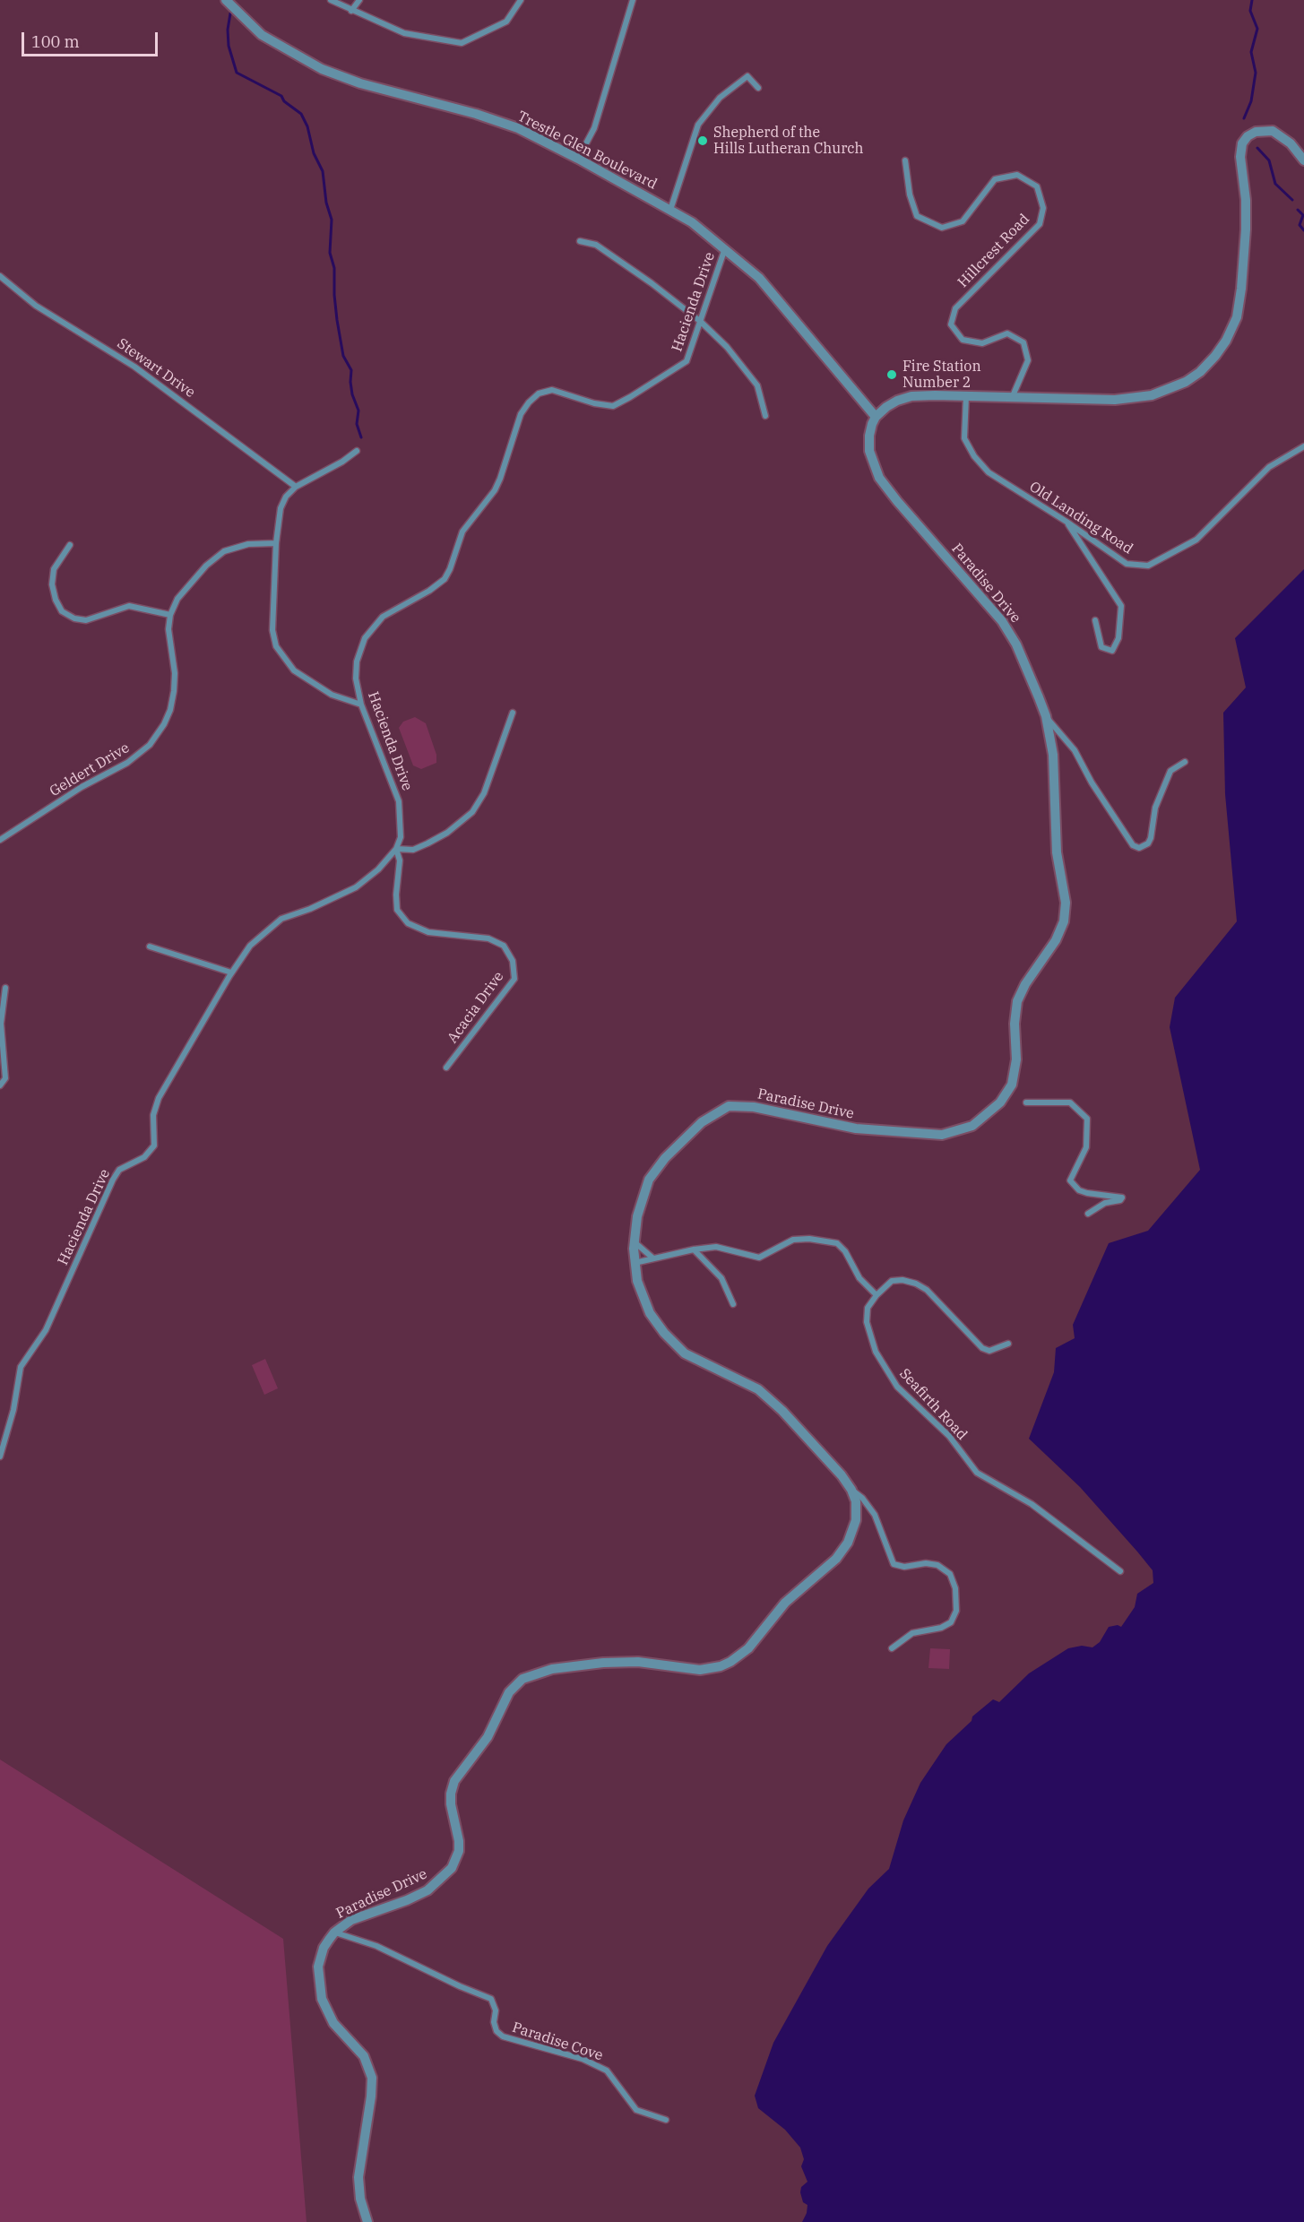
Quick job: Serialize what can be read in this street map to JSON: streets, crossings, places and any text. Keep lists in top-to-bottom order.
{
  "streets": {
    "street": [
      "Trestle Glen Boulevard",
      "Hillcrest Road",
      "Hacienda Drive",
      "Stewart Drive",
      "Old Landing Road",
      "Paradise Drive",
      "Geldert Drive",
      "Acacia Drive",
      "Seafirth Road",
      "Paradise Cove"
    ]
  },
  "crossings": [
    ["Trestle Glen Boulevard", "Hacienda Drive"],
    ["Trestle Glen Boulevard", "Paradise Drive"],
    ["Hacienda Drive", "Acacia Drive"],
    ["Paradise Drive", "Paradise Cove"]
  ],
  "places": ["Shepherd of the Hills Lutheran Church", "Fire Station Number 2"],
  "scale_bar": "100 m"
}
